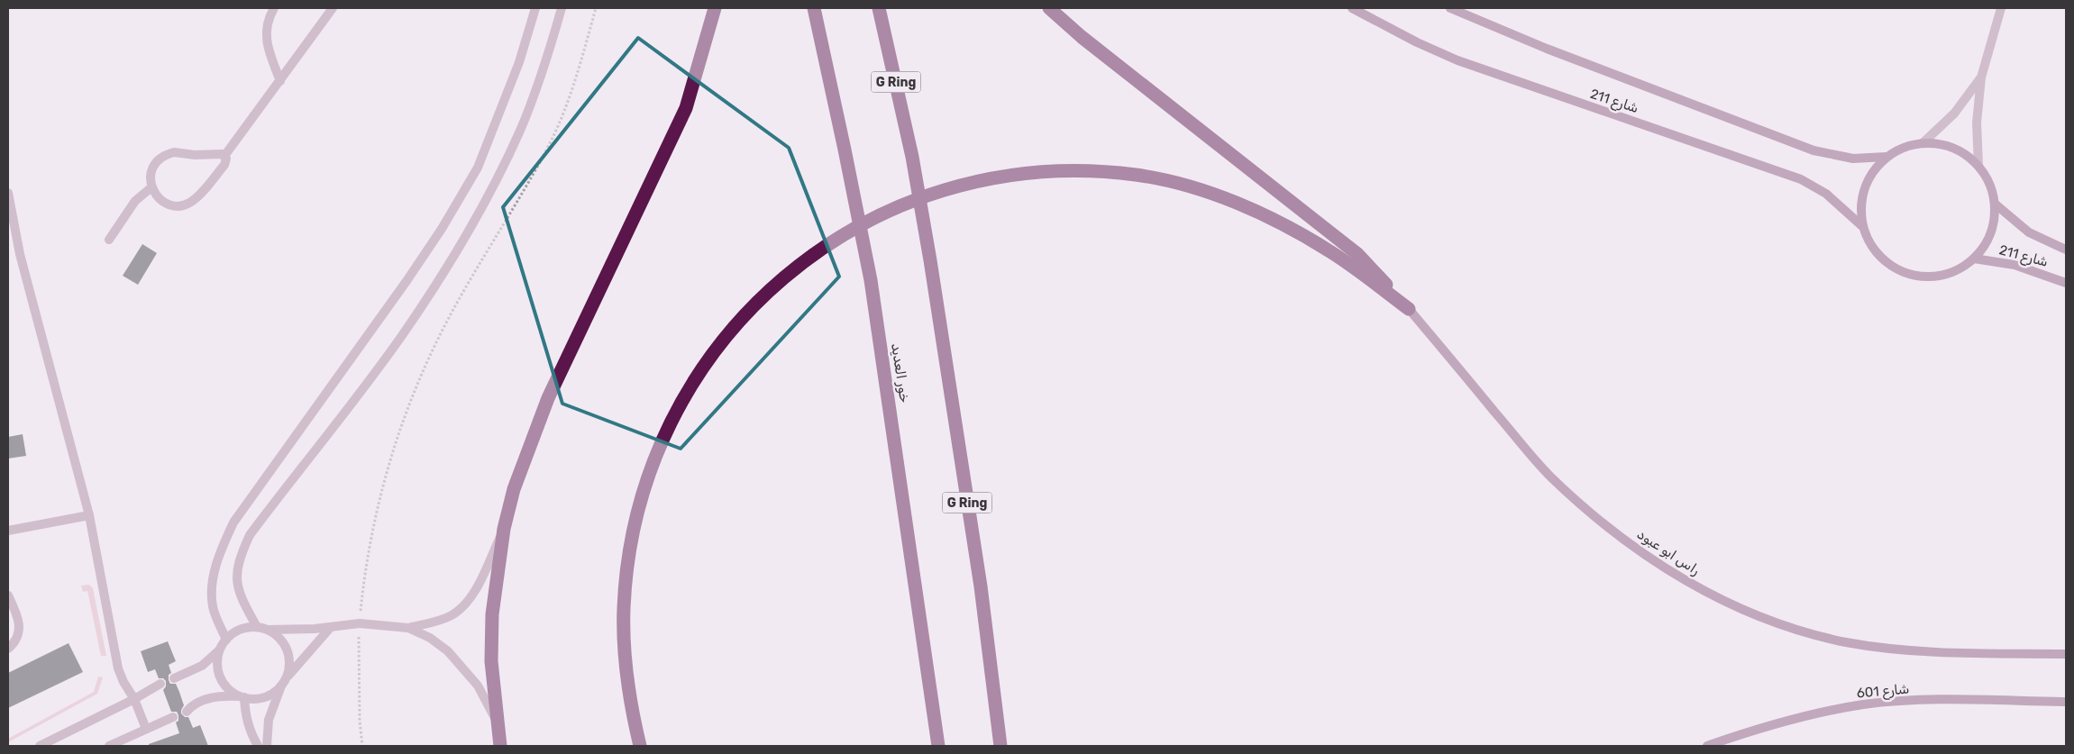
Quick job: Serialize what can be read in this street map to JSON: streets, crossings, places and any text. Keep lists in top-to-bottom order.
{
  "streets": {
    "highway": ["G Ring", "خور العديد"],
    "main road": ["شارع 211", "راس ابو عبود", "شارع 601"]
  }
}
